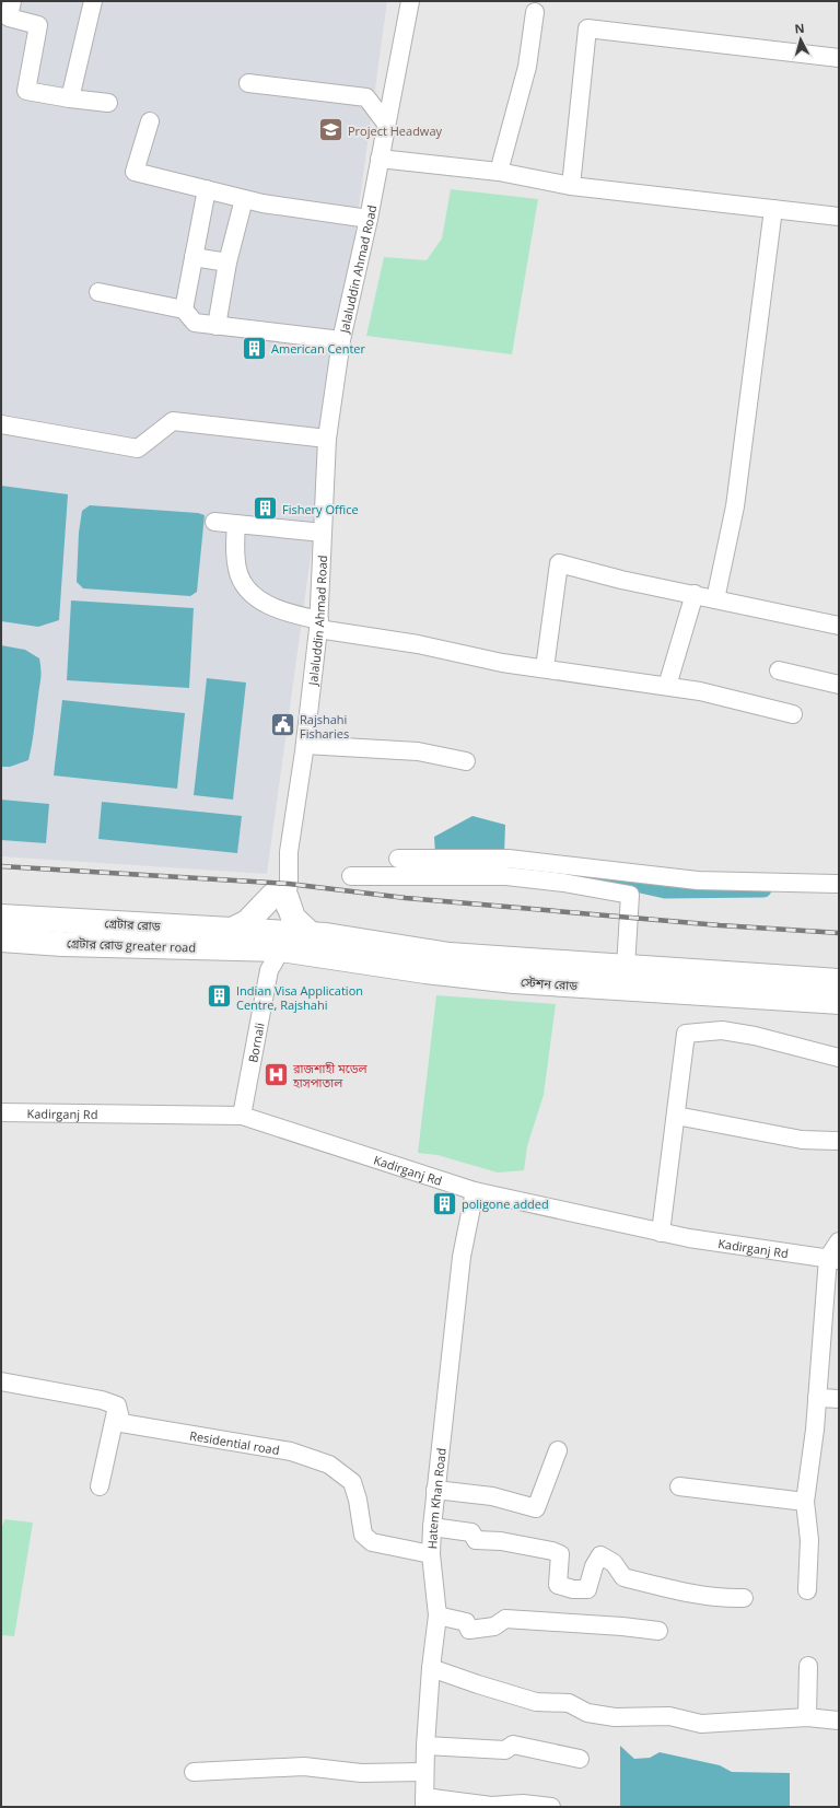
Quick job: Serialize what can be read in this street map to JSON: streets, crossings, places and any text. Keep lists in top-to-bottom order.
{
  "streets": {
    "highway": ["গ্রেটার রোড", "গ্রেটার রোড greater road", "স্টেশন রোড"],
    "street": [
      "Jalaluddin Ahmad Road",
      "Bornali",
      "Kadirganj Rd",
      "Residential road",
      "Hatem Khan Road"
    ]
  },
  "crossings": [
    ["Jalaluddin Ahmad Road", "গ্রেটার রোড"],
    ["Jalaluddin Ahmad Road", "গ্রেটার রোড greater road"],
    ["Jalaluddin Ahmad Road", "স্টেশন রোড"],
    ["Jalaluddin Ahmad Road", "Bornali"],
    ["গ্রেটার রোড", "গ্রেটার রোড greater road"],
    ["গ্রেটার রোড", "স্টেশন রোড"],
    ["গ্রেটার রোড", "Bornali"],
    ["গ্রেটার রোড greater road", "স্টেশন রোড"],
    ["গ্রেটার রোড greater road", "Bornali"],
    ["স্টেশন রোড", "Bornali"],
    ["Bornali", "Kadirganj Rd"],
    ["Kadirganj Rd", "Hatem Khan Road"],
    ["Residential road", "Hatem Khan Road"]
  ],
  "places": {
    "school or university": ["Project Headway"],
    "building": [
      "American Center",
      "Fishery Office",
      "Indian Visa Application Centre, Rajshahi",
      "poligone added"
    ],
    "public building": ["Rajshahi Fisharies"],
    "hospital": ["রাজশাহী মডেল হাসপাতাল"]
  },
  "north": "top"
}
